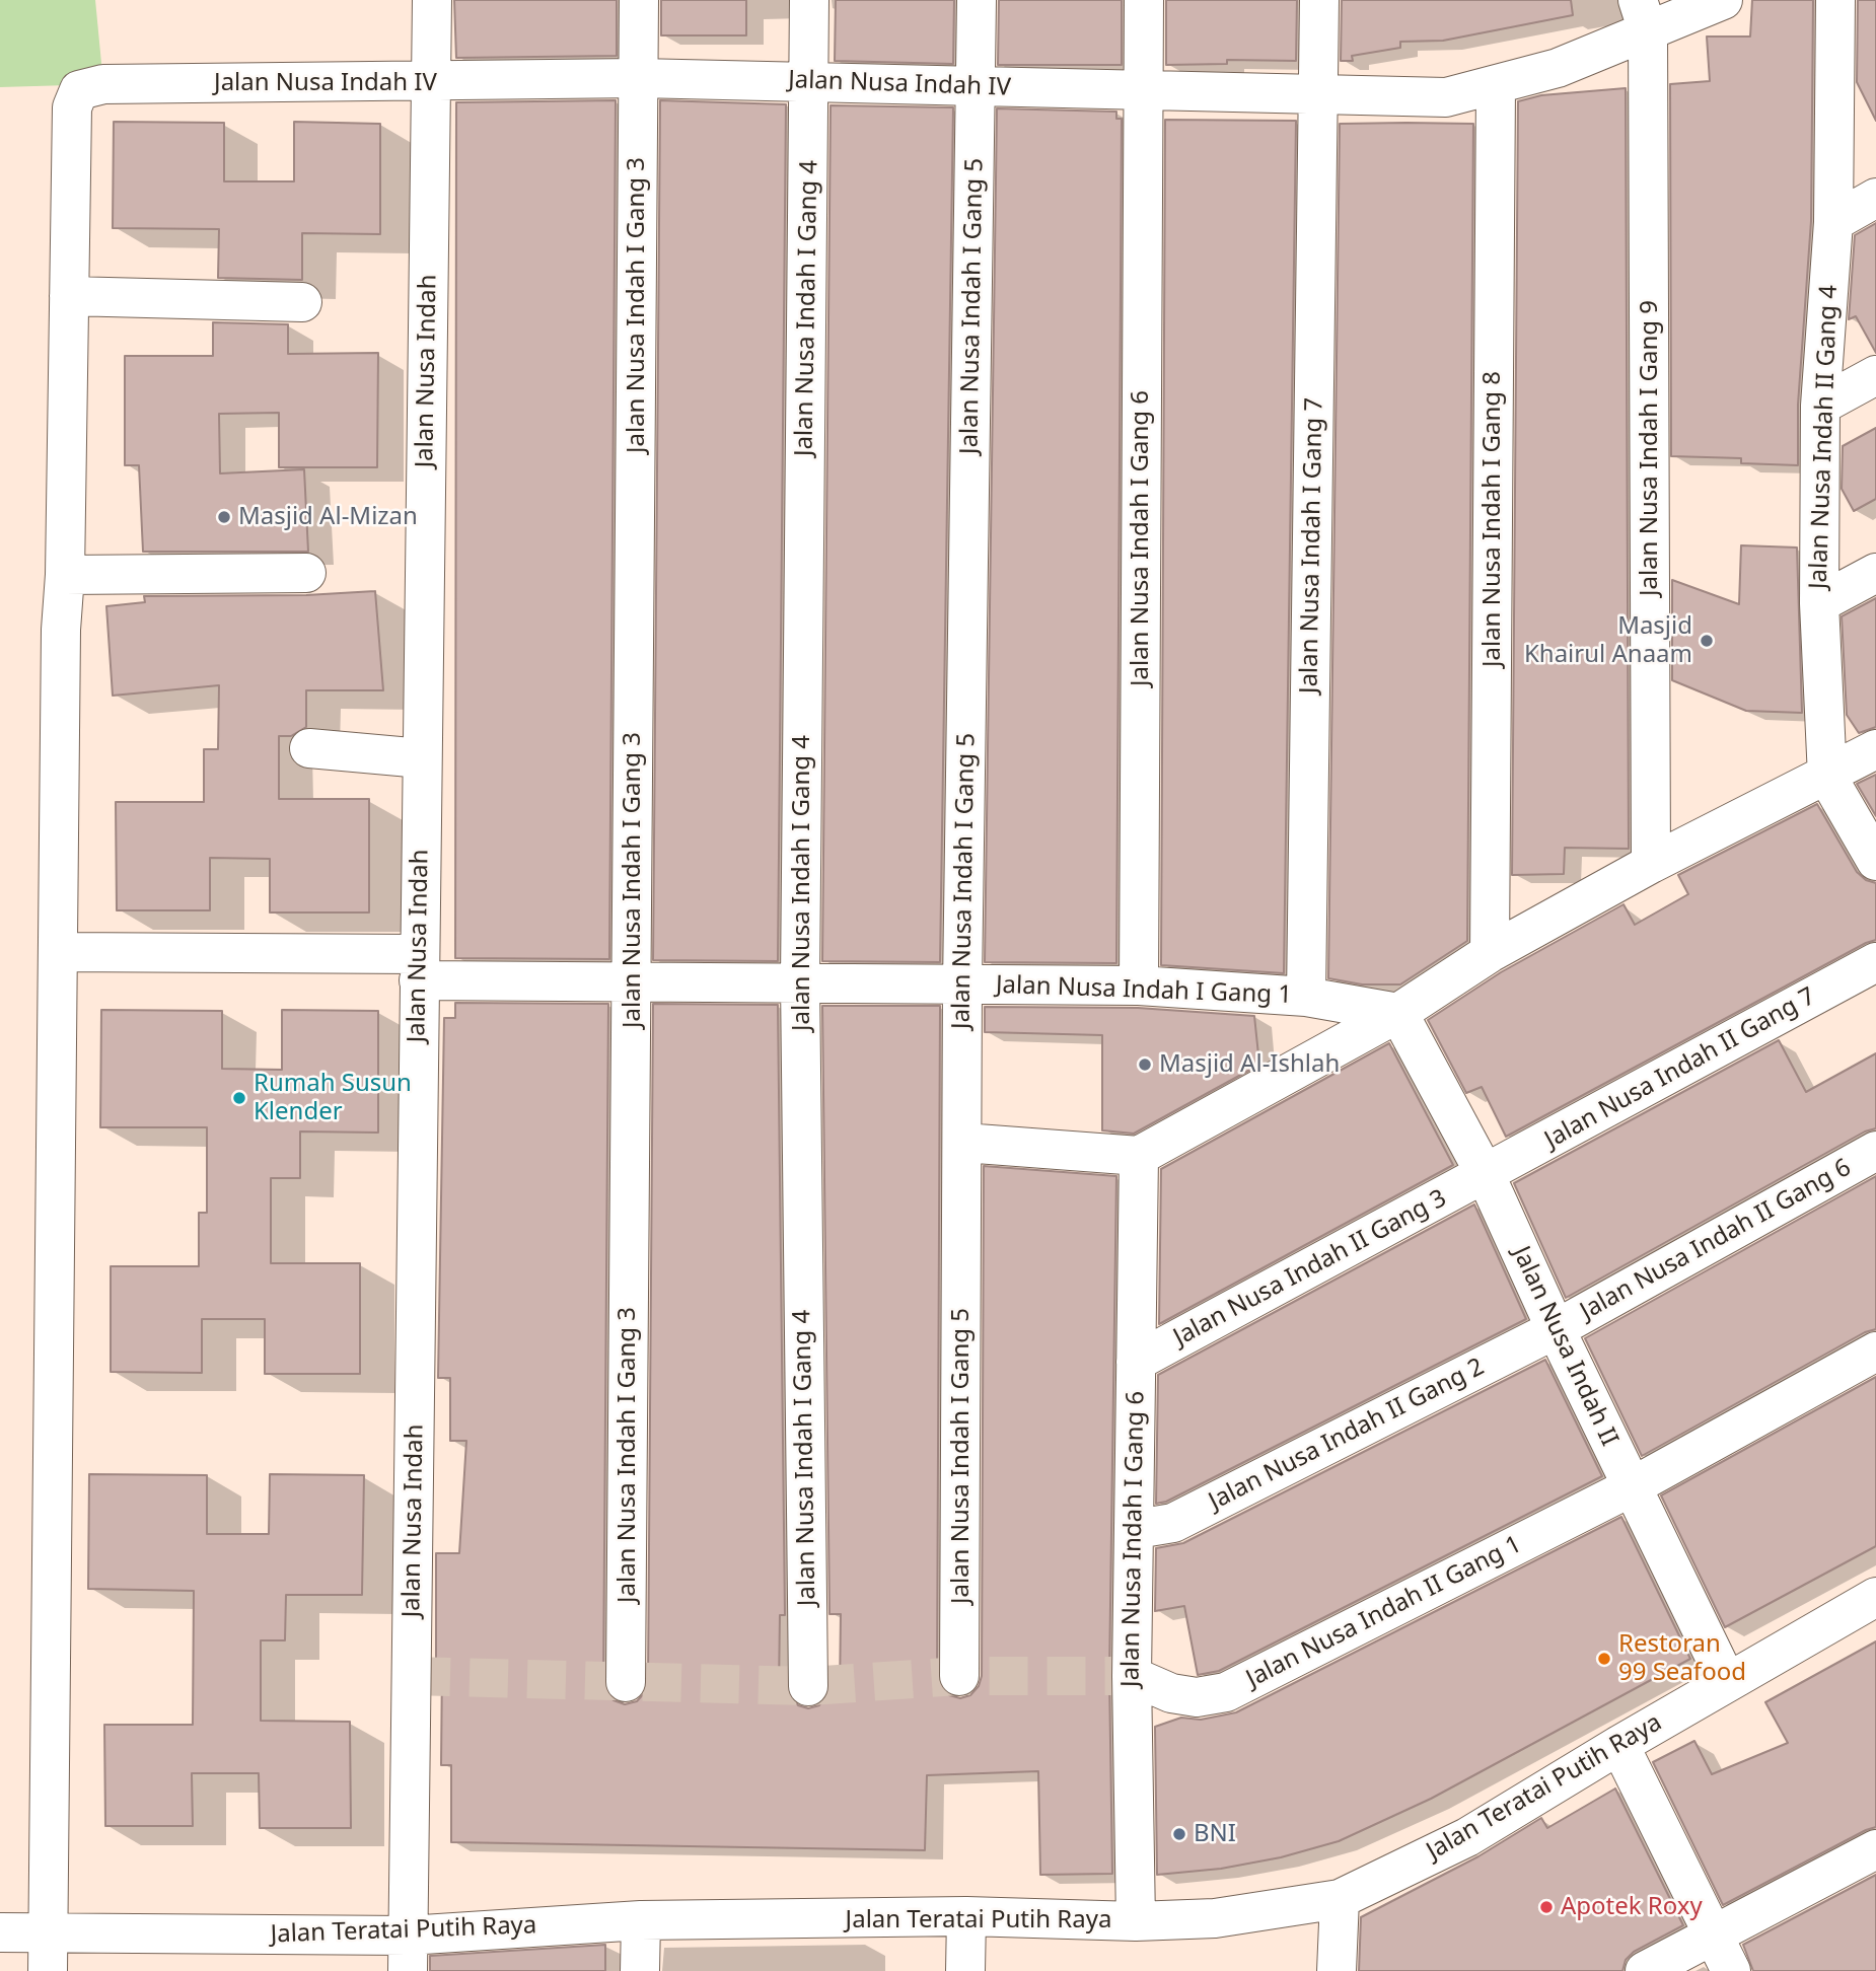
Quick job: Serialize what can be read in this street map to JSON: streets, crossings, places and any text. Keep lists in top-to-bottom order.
{
  "streets": {
    "street": [
      "Jalan Nusa Indah IV",
      "Jalan Nusa Indah I Gang 3",
      "Jalan Nusa Indah I Gang 5",
      "Jalan Nusa Indah I Gang 4",
      "Jalan Nusa Indah",
      "Jalan Nusa Indah II Gang 4",
      "Jalan Nusa Indah I Gang 9",
      "Jalan Nusa Indah I Gang 8",
      "Jalan Nusa Indah I Gang 6",
      "Jalan Nusa Indah I Gang 7",
      "Jalan Nusa Indah I Gang 1",
      "Jalan Nusa Indah II Gang 7",
      "Jalan Nusa Indah II Gang 6",
      "Jalan Nusa Indah II Gang 3",
      "Jalan Nusa Indah II",
      "Jalan Nusa Indah II Gang 2",
      "Jalan Nusa Indah II Gang 1",
      "Jalan Teratai Putih Raya"
    ]
  },
  "crossings": [
    ["Jalan Nusa Indah IV", "Jalan Nusa Indah I Gang 3"],
    ["Jalan Nusa Indah IV", "Jalan Nusa Indah I Gang 5"],
    ["Jalan Nusa Indah IV", "Jalan Nusa Indah I Gang 4"],
    ["Jalan Nusa Indah IV", "Jalan Nusa Indah"],
    ["Jalan Nusa Indah IV", "Jalan Nusa Indah I Gang 9"],
    ["Jalan Nusa Indah IV", "Jalan Nusa Indah I Gang 8"],
    ["Jalan Nusa Indah IV", "Jalan Nusa Indah I Gang 6"],
    ["Jalan Nusa Indah IV", "Jalan Nusa Indah I Gang 7"],
    ["Jalan Nusa Indah I Gang 3", "Jalan Nusa Indah I Gang 1"],
    ["Jalan Nusa Indah I Gang 5", "Jalan Nusa Indah I Gang 1"],
    ["Jalan Nusa Indah I Gang 4", "Jalan Nusa Indah I Gang 1"],
    ["Jalan Nusa Indah", "Jalan Nusa Indah I Gang 1"],
    ["Jalan Nusa Indah", "Jalan Teratai Putih Raya"],
    ["Jalan Nusa Indah I Gang 6", "Jalan Nusa Indah I Gang 1"],
    ["Jalan Nusa Indah I Gang 6", "Jalan Nusa Indah II Gang 3"],
    ["Jalan Nusa Indah I Gang 6", "Jalan Nusa Indah II Gang 2"],
    ["Jalan Nusa Indah I Gang 6", "Jalan Nusa Indah II Gang 1"],
    ["Jalan Nusa Indah I Gang 6", "Jalan Teratai Putih Raya"],
    ["Jalan Nusa Indah I Gang 7", "Jalan Nusa Indah I Gang 1"],
    ["Jalan Nusa Indah I Gang 1", "Jalan Nusa Indah II"],
    ["Jalan Nusa Indah II Gang 7", "Jalan Nusa Indah II Gang 3"],
    ["Jalan Nusa Indah II Gang 7", "Jalan Nusa Indah II"],
    ["Jalan Nusa Indah II Gang 6", "Jalan Nusa Indah II"],
    ["Jalan Nusa Indah II Gang 6", "Jalan Nusa Indah II Gang 2"],
    ["Jalan Nusa Indah II Gang 3", "Jalan Nusa Indah II"],
    ["Jalan Nusa Indah II", "Jalan Nusa Indah II Gang 2"],
    ["Jalan Nusa Indah II", "Jalan Nusa Indah II Gang 1"],
    ["Jalan Nusa Indah II", "Jalan Teratai Putih Raya"]
  ],
  "places": [
    "Masjid Al-Mizan",
    "Masjid Khairul Anaam",
    "Masjid Al-Ishlah",
    "Rumah Susun Klender",
    "Restoran 99 Seafood",
    "BNI",
    "Apotek Roxy"
  ]
}
